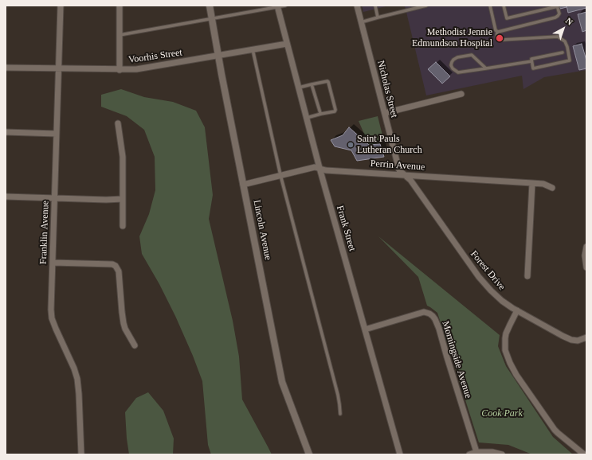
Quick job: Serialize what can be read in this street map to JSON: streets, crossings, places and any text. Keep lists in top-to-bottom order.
{
  "streets": {
    "street": [
      "Voorhis Street",
      "Nicholas Street",
      "Perrin Avenue",
      "Frank Street",
      "Lincoln Avenue",
      "Franklin Avenue",
      "Forest Drive",
      "Morningside Avenue"
    ]
  },
  "crossings": [
    ["Voorhis Street", "Frank Street"],
    ["Voorhis Street", "Lincoln Avenue"],
    ["Voorhis Street", "Franklin Avenue"],
    ["Nicholas Street", "Perrin Avenue"],
    ["Nicholas Street", "Forest Drive"],
    ["Perrin Avenue", "Frank Street"],
    ["Perrin Avenue", "Lincoln Avenue"],
    ["Perrin Avenue", "Forest Drive"],
    ["Frank Street", "Morningside Avenue"]
  ],
  "parks": ["Cook Park"],
  "places": ["Methodist Jennie Edmundson Hospital", "Saint Pauls Lutheran Church"],
  "north": "top right"
}
